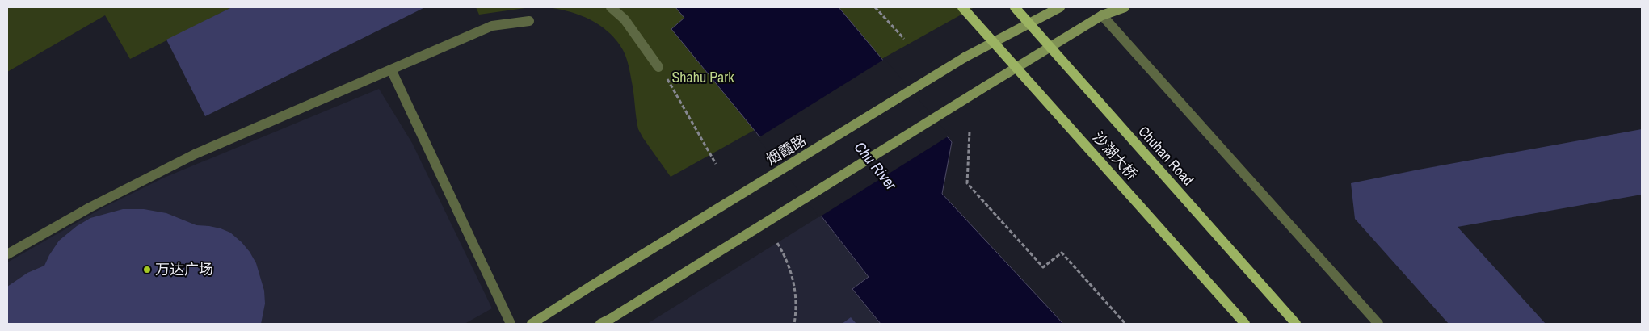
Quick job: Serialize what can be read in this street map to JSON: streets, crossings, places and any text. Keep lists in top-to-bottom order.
{
  "streets": {
    "main road": ["烟霞路", "沙湖大桥", "Chuhan Road"]
  },
  "water": ["Chu River"],
  "parks": ["Shahu Park"],
  "places": ["万达广场"]
}
